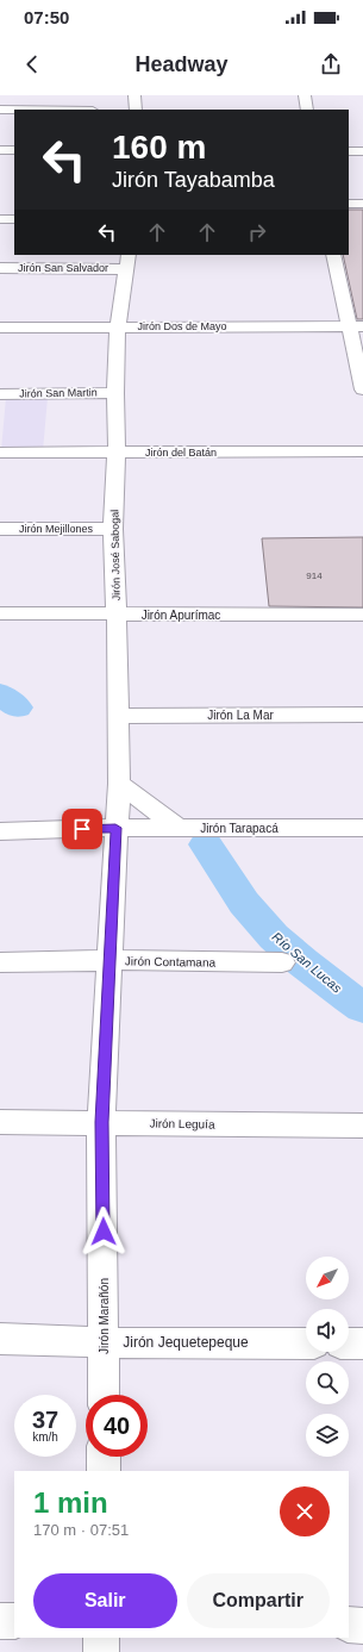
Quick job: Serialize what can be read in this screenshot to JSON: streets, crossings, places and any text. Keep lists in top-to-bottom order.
{
  "streets": {
    "street": [
      "Jirón San Salvador",
      "Jirón Dos de Mayo",
      "Jirón San Martin",
      "Jirón del Batán",
      "Jirón Mejillones",
      "Jirón José Sabogal",
      "Jirón Apurímac",
      "Jirón La Mar",
      "Jirón Tarapacá",
      "Jirón Contamana",
      "Jirón Leguía",
      "Jirón Marañón",
      "Jirón Jequetepeque"
    ]
  },
  "crossings": [
    ["Jirón San Salvador", "Jirón José Sabogal"],
    ["Jirón Dos de Mayo", "Jirón José Sabogal"],
    ["Jirón San Martin", "Jirón José Sabogal"],
    ["Jirón del Batán", "Jirón José Sabogal"],
    ["Jirón Mejillones", "Jirón José Sabogal"],
    ["Jirón José Sabogal", "Jirón Apurímac"],
    ["Jirón José Sabogal", "Jirón La Mar"],
    ["Jirón José Sabogal", "Jirón Tarapacá"],
    ["Jirón José Sabogal", "Jirón Marañón"],
    ["Jirón Tarapacá", "Jirón Marañón"],
    ["Jirón Contamana", "Jirón Marañón"],
    ["Jirón Leguía", "Jirón Marañón"],
    ["Jirón Marañón", "Jirón Jequetepeque"]
  ],
  "water": ["Río San Lucas"],
  "house_numbers": ["914"],
  "north": "bottom left",
  "page": {
    "status": "07:50",
    "header": "Headway",
    "turn": ["160 m", "Jirón Tayabamba"],
    "speed": "37 km/h",
    "limit": "40",
    "heading": ["1 min", "170 m · 07:51"],
    "buttons": ["Salir", "Compartir"]
  }
}
